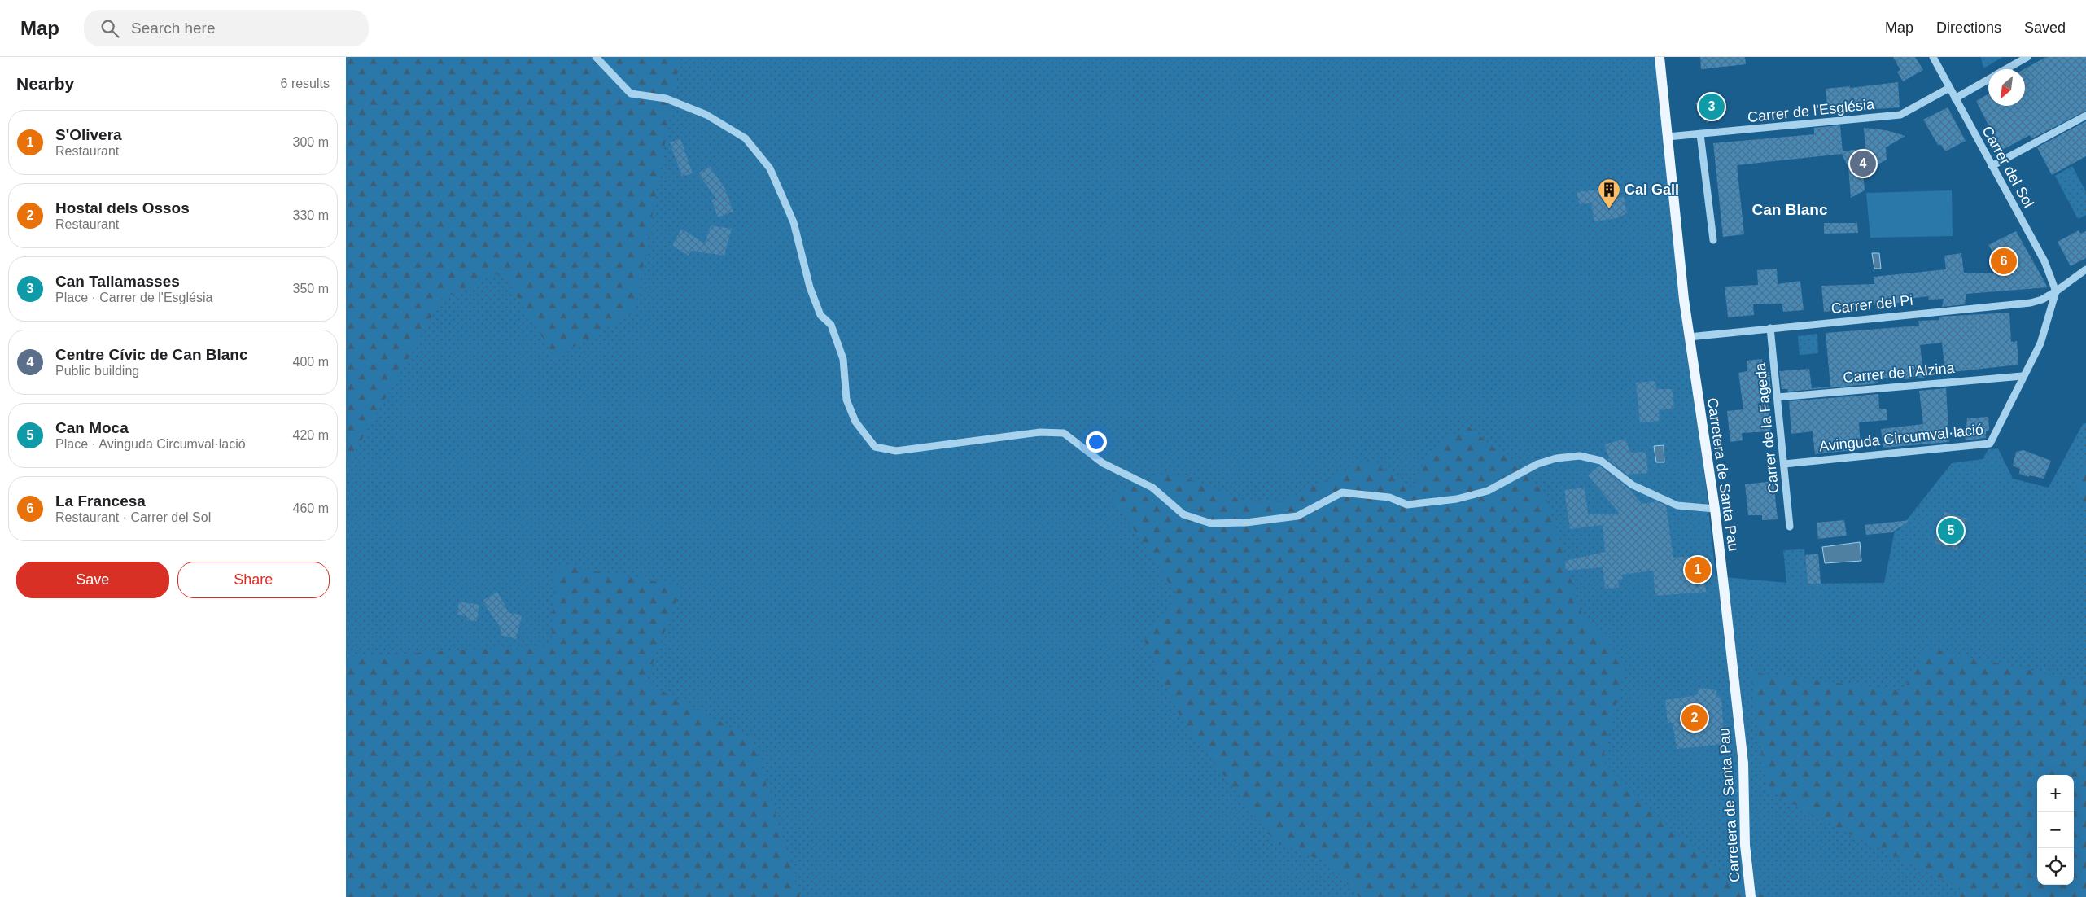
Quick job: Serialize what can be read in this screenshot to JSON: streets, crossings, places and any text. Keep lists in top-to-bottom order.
{
  "streets": {
    "main road": ["Carretera de Santa Pau"],
    "street": [
      "Carrer de l'Església",
      "Carrer del Sol",
      "Carrer del Pi",
      "Carrer de l'Alzina",
      "Carrer de la Fageda",
      "Avinguda Circumval·lació"
    ]
  },
  "crossings": [
    ["Carrer de l'Església", "Carrer del Sol"],
    ["Carrer de l'Església", "Carretera de Santa Pau"],
    ["Carrer del Sol", "Carrer del Pi"],
    ["Carrer del Sol", "Avinguda Circumval·lació"],
    ["Carrer del Pi", "Carrer de la Fageda"],
    ["Carrer del Pi", "Avinguda Circumval·lació"],
    ["Carrer del Pi", "Carretera de Santa Pau"],
    ["Carrer de l'Alzina", "Carrer de la Fageda"],
    ["Carrer de l'Alzina", "Avinguda Circumval·lació"],
    ["Carrer de la Fageda", "Avinguda Circumval·lació"]
  ],
  "districts": ["Can Blanc"],
  "places": {
    "building": ["Cal Gall"]
  },
  "north": "bottom left",
  "page": {
    "header": "Map",
    "search": "Search here",
    "nav": ["Map", "Directions", "Saved"],
    "heading": ["Nearby", "6 results"],
    "pins": [
      "3",
      "4",
      "6",
      "5",
      "1",
      "2"
    ],
    "list": [
      {
        "mark": "1",
        "name": "S'Olivera",
        "note": "Restaurant",
        "value": "300 m"
      },
      {
        "mark": "2",
        "name": "Hostal dels Ossos",
        "note": "Restaurant",
        "value": "330 m"
      },
      {
        "mark": "3",
        "name": "Can Tallamasses",
        "note": "Place · Carrer de l'Església",
        "value": "350 m"
      },
      {
        "mark": "4",
        "name": "Centre Cívic de Can Blanc",
        "note": "Public building",
        "value": "400 m"
      },
      {
        "mark": "5",
        "name": "Can Moca",
        "note": "Place · Avinguda Circumval·lació",
        "value": "420 m"
      },
      {
        "mark": "6",
        "name": "La Francesa",
        "note": "Restaurant · Carrer del Sol",
        "value": "460 m"
      }
    ],
    "buttons": ["Save", "Share"],
    "map_buttons": ["+", "−"]
  }
}
